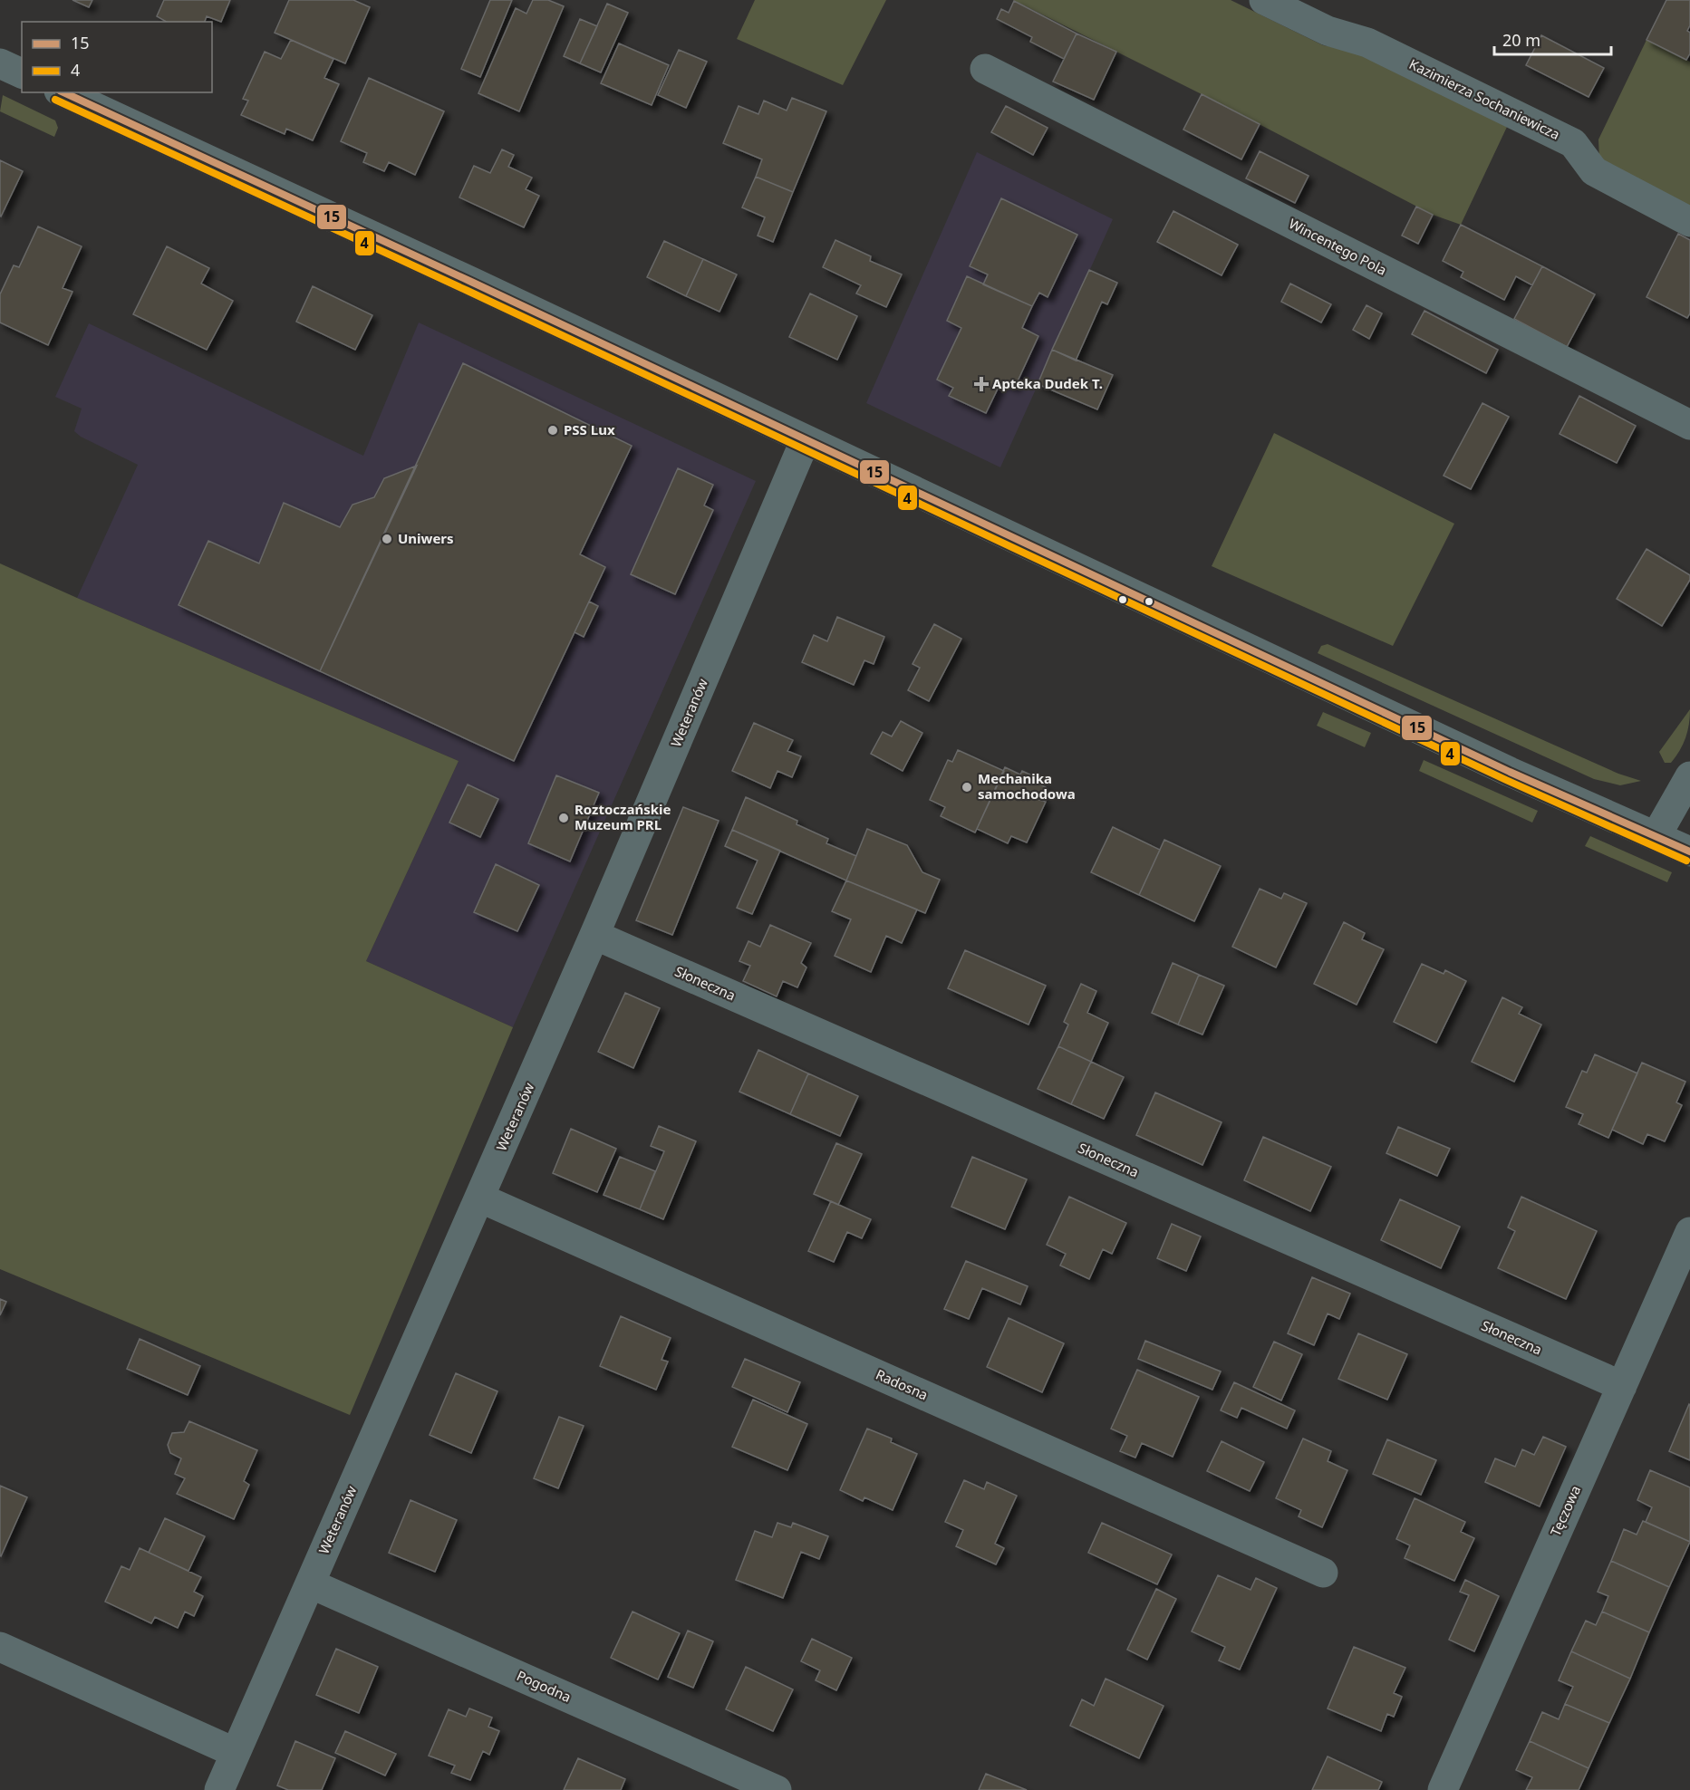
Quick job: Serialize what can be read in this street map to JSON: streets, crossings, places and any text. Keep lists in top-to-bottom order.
{
  "streets": {
    "street": [
      "Kazimierza Sochaniewicza",
      "Wincentego Pola",
      "Weteranów",
      "Słoneczna",
      "Radosna",
      "Tęczowa",
      "Pogodna"
    ]
  },
  "crossings": [
    ["Weteranów", "Słoneczna"],
    ["Weteranów", "Radosna"],
    ["Weteranów", "Pogodna"],
    ["Słoneczna", "Tęczowa"]
  ],
  "places": {
    "health": ["Apteka Dudek T."],
    "other": [
      "PSS Lux",
      "Uniwers",
      "Mechanika samochodowa",
      "Roztoczańskie Muzeum PRL"
    ]
  },
  "lines": ["transit line 15", "transit line 4"],
  "legend": ["15", "4"],
  "scale_bar": "20 m"
}
